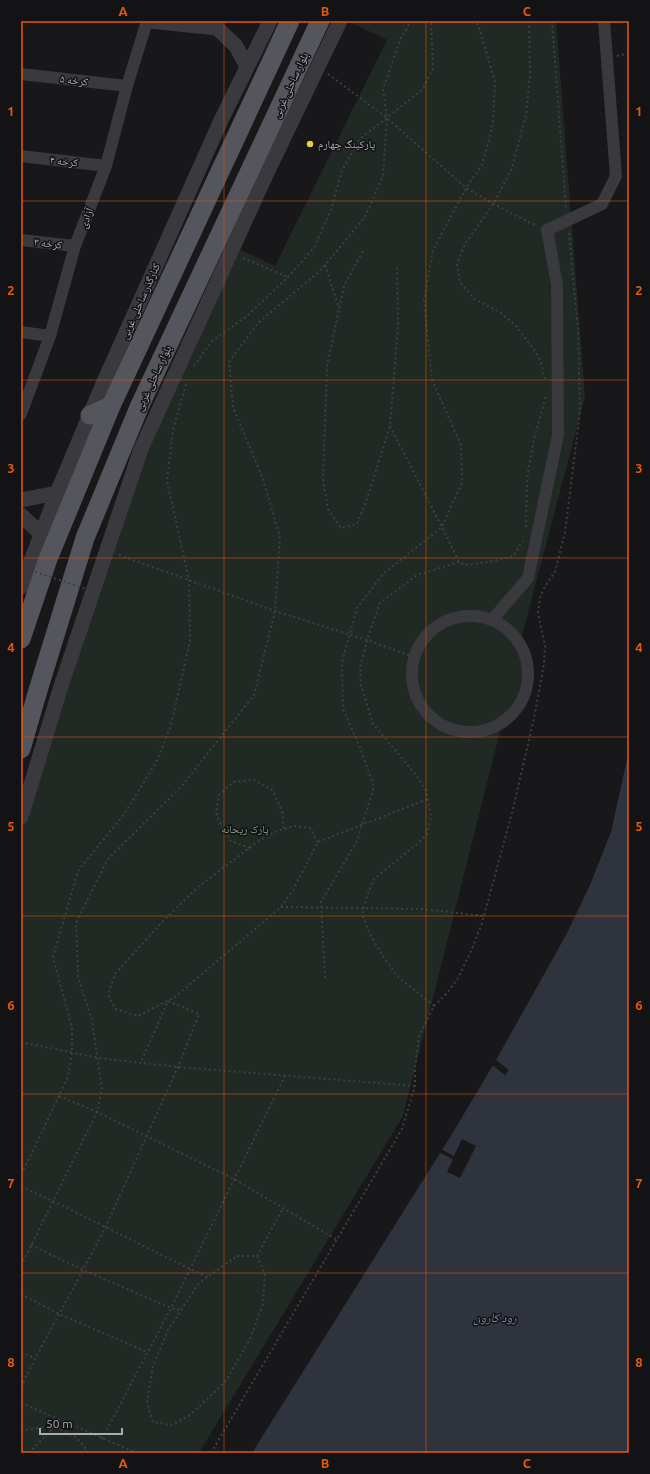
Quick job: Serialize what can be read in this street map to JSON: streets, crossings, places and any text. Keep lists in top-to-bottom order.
{
  "streets": {
    "main road": ["بلوار ساحلی غربی"],
    "street": [
      "کرخه ۵",
      "کرخه ۴",
      "آزادی",
      "کرخه ۳",
      "کنارگذر ساحلی غربی"
    ]
  },
  "crossings": [
    ["کرخه ۵", "آزادی"],
    ["کرخه ۴", "آزادی"],
    ["آزادی", "کرخه ۳"]
  ],
  "water": ["رود کارون"],
  "parks": ["پارک ریحانه"],
  "places": ["پارکینگ چهارم"],
  "scale_bar": "50 m",
  "grid": {
    "columns": ["A", "B", "C"],
    "rows": [
      "1",
      "2",
      "3",
      "4",
      "5",
      "6",
      "7",
      "8"
    ]
  }
}
